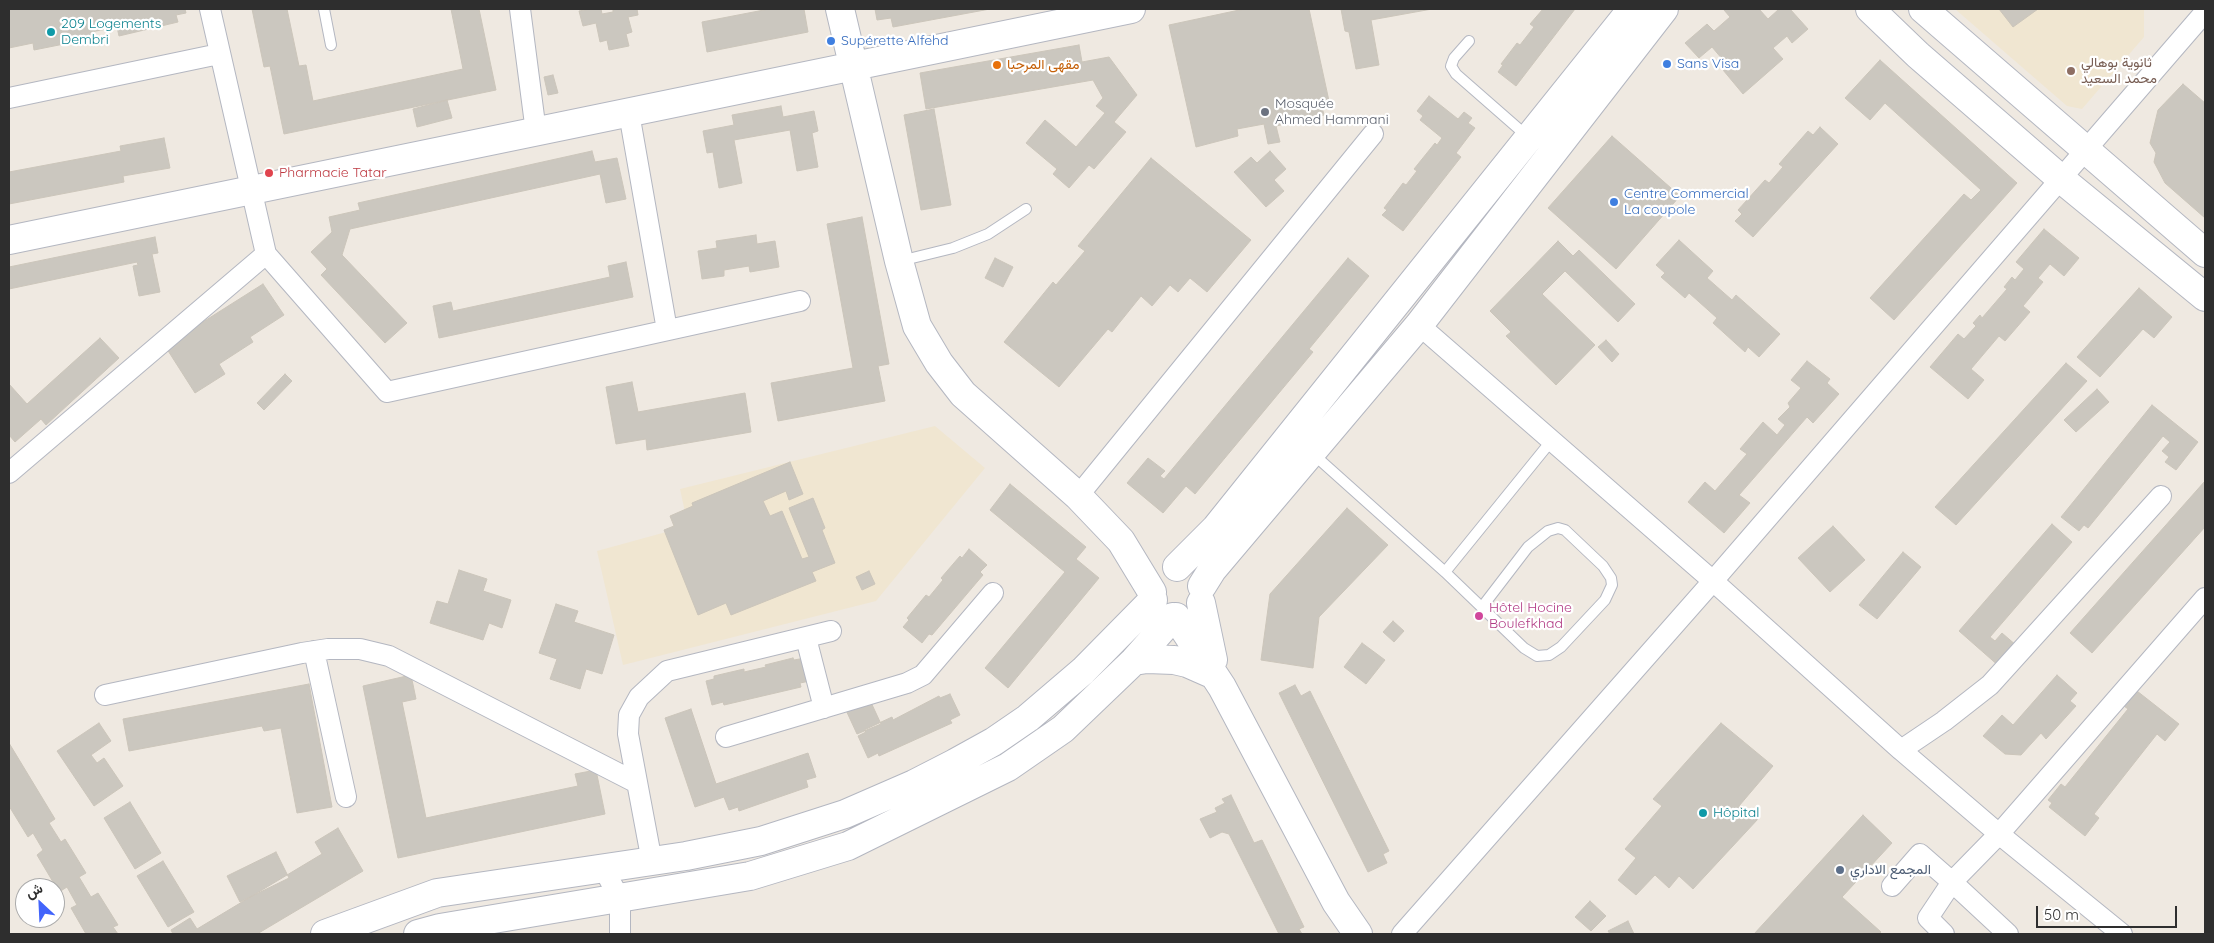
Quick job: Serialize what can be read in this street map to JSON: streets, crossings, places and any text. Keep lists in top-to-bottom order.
{
  "places": [
    "209 Logements Dembri",
    "Supérette Alfehd",
    "Sans Visa",
    "مقهى المرحبا",
    "ثانوية بوهالي محمد السعيد",
    "Mosquée Ahmed Hammani",
    "Pharmacie Tatar",
    "Centre Commercial La coupole",
    "Hôtel Hocine Boulefkhad",
    "Hôpital",
    "المجمع الاداري"
  ],
  "scale_bar": "50 m",
  "north": "top left"
}
